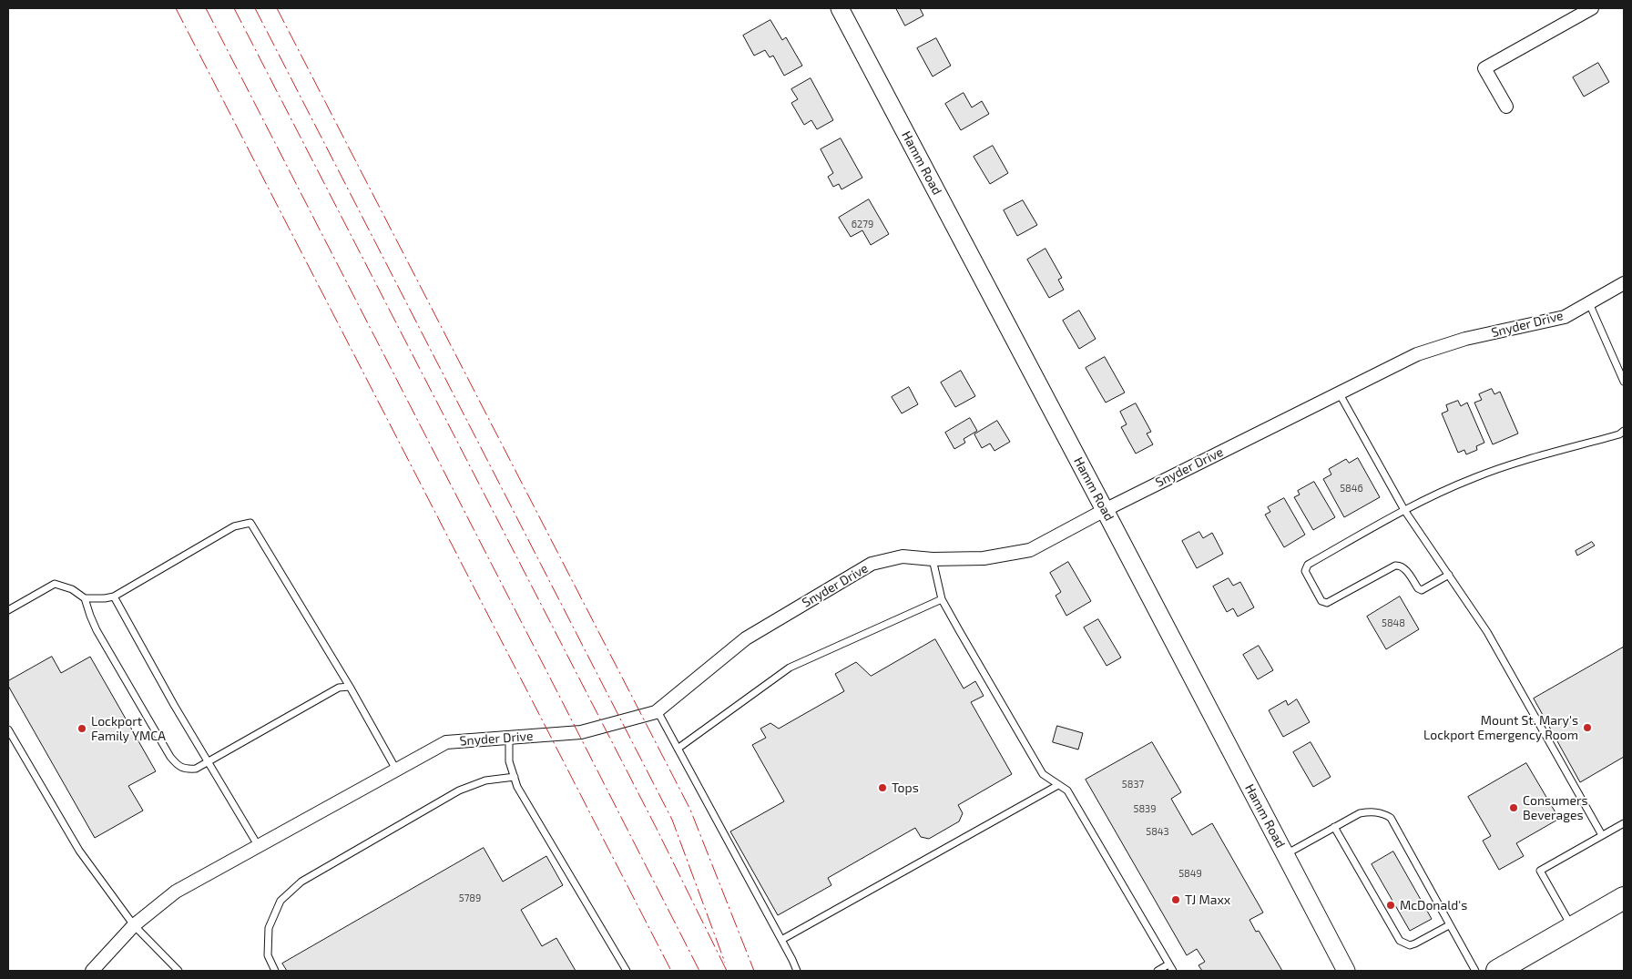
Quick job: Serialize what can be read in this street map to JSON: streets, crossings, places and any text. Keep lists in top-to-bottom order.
{
  "streets": {
    "street": ["Hamm Road", "Snyder Drive"]
  },
  "crossings": [
    ["Hamm Road", "Snyder Drive"]
  ],
  "places": [
    "Mount St. Mary's Lockport Emergency Room",
    "Lockport Family YMCA",
    "Tops",
    "Consumers Beverages",
    "TJ Maxx",
    "McDonald's"
  ],
  "house_numbers": [
    "6279",
    "5846",
    "5848",
    "5837",
    "5839",
    "5843",
    "5849",
    "5789"
  ]
}
